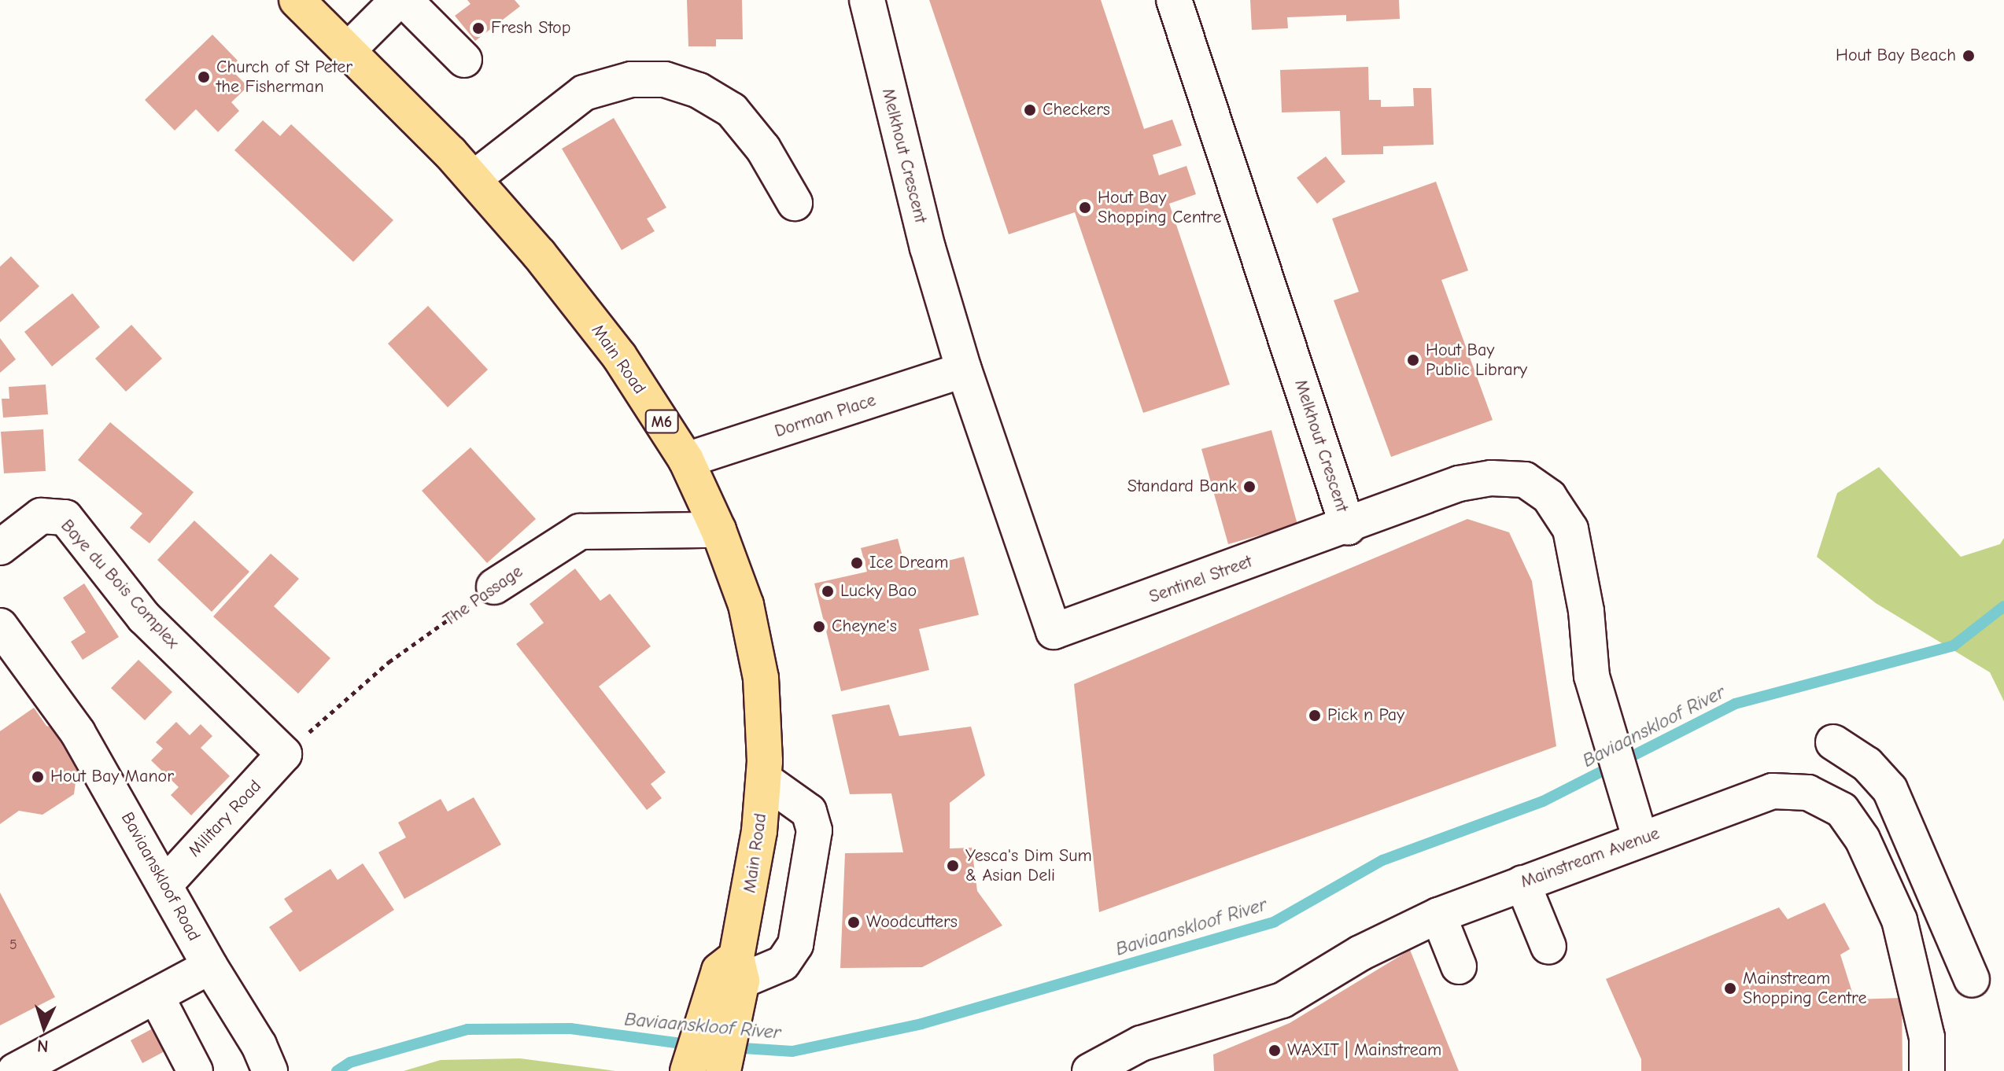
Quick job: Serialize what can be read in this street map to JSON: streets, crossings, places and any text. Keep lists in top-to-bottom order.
{
  "streets": {
    "main road": ["Main Road", "M6"],
    "street": [
      "Melkhout Crescent",
      "Dorman Place",
      "Sentinel Street",
      "Baye du Bois Complex",
      "The Passage",
      "Military Road",
      "Mainstream Avenue",
      "Baviaanskloof Road"
    ]
  },
  "crossings": [
    ["Melkhout Crescent", "Dorman Place"],
    ["Melkhout Crescent", "Sentinel Street"],
    ["Melkhout Crescent", "Mainstream Avenue"],
    ["Main Road", "Dorman Place"],
    ["Main Road", "The Passage"],
    ["Baye du Bois Complex", "The Passage"],
    ["Baye du Bois Complex", "Military Road"],
    ["The Passage", "Military Road"],
    ["Military Road", "Baviaanskloof Road"]
  ],
  "water": ["Baviaanskloof River"],
  "places": [
    "Fresh Stop",
    "Hout Bay Beach",
    "Church of St Peter the Fisherman",
    "Checkers",
    "Hout Bay Shopping Centre",
    "Hout Bay Public Library",
    "Standard Bank",
    "Ice Dream",
    "Lucky Bao",
    "Cheyne's",
    "Pick n Pay",
    "Hout Bay Manor",
    "Yesca's Dim Sum & Asian Deli",
    "Woodcutters",
    "Mainstream Shopping Centre",
    "WAXIT | Mainstream"
  ],
  "house_numbers": ["5"],
  "north": "bottom"
}
